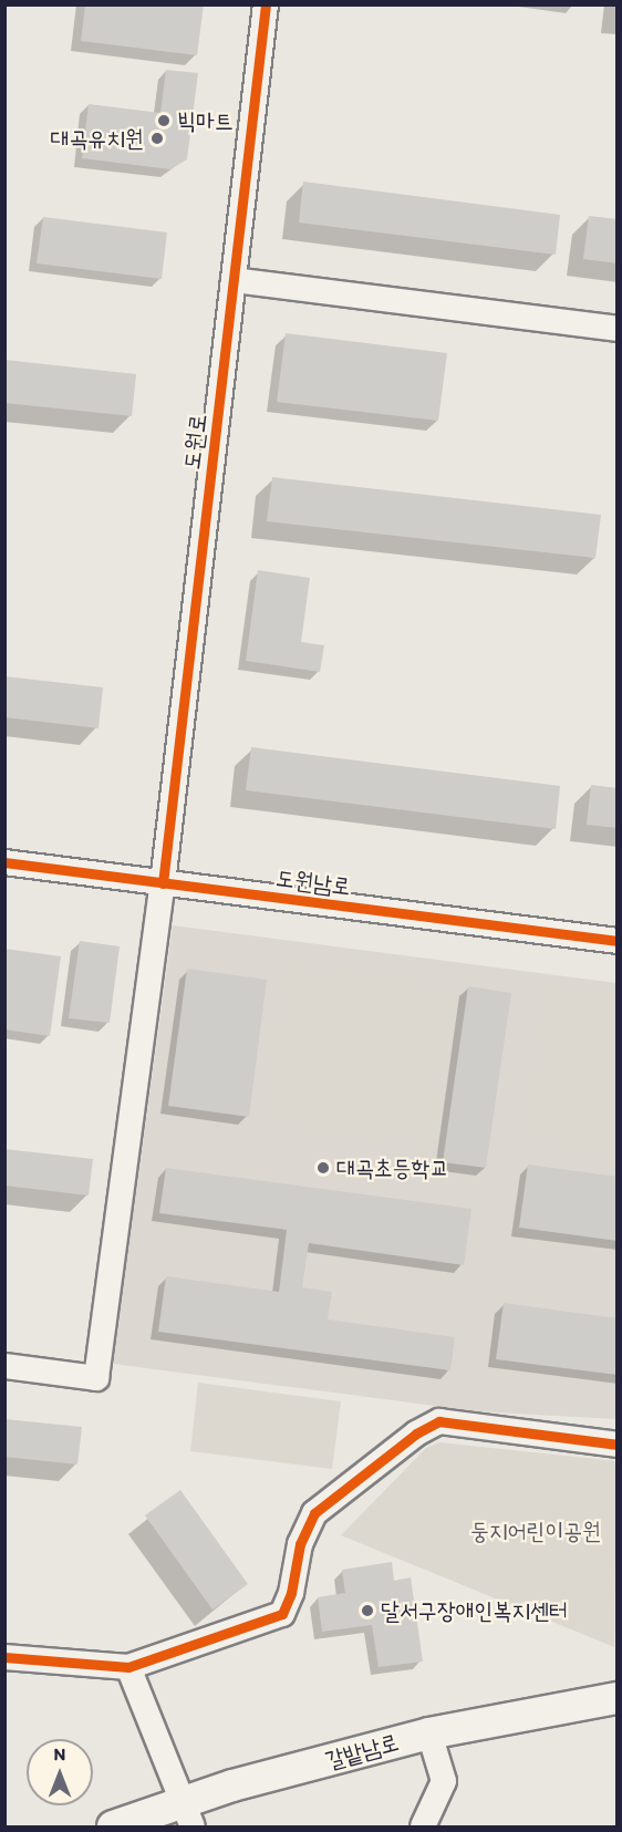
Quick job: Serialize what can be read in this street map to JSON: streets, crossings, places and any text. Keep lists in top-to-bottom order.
{
  "streets": {
    "main road": ["갈밭남로"],
    "street": ["도원로", "도원남로"]
  },
  "crossings": [
    ["도원로", "도원남로"]
  ],
  "parks": ["둥지어린이공원"],
  "places": [
    "빅마트",
    "대곡유치원",
    "대곡초등학교",
    "달서구장애인복지센터"
  ],
  "north": "top"
}
